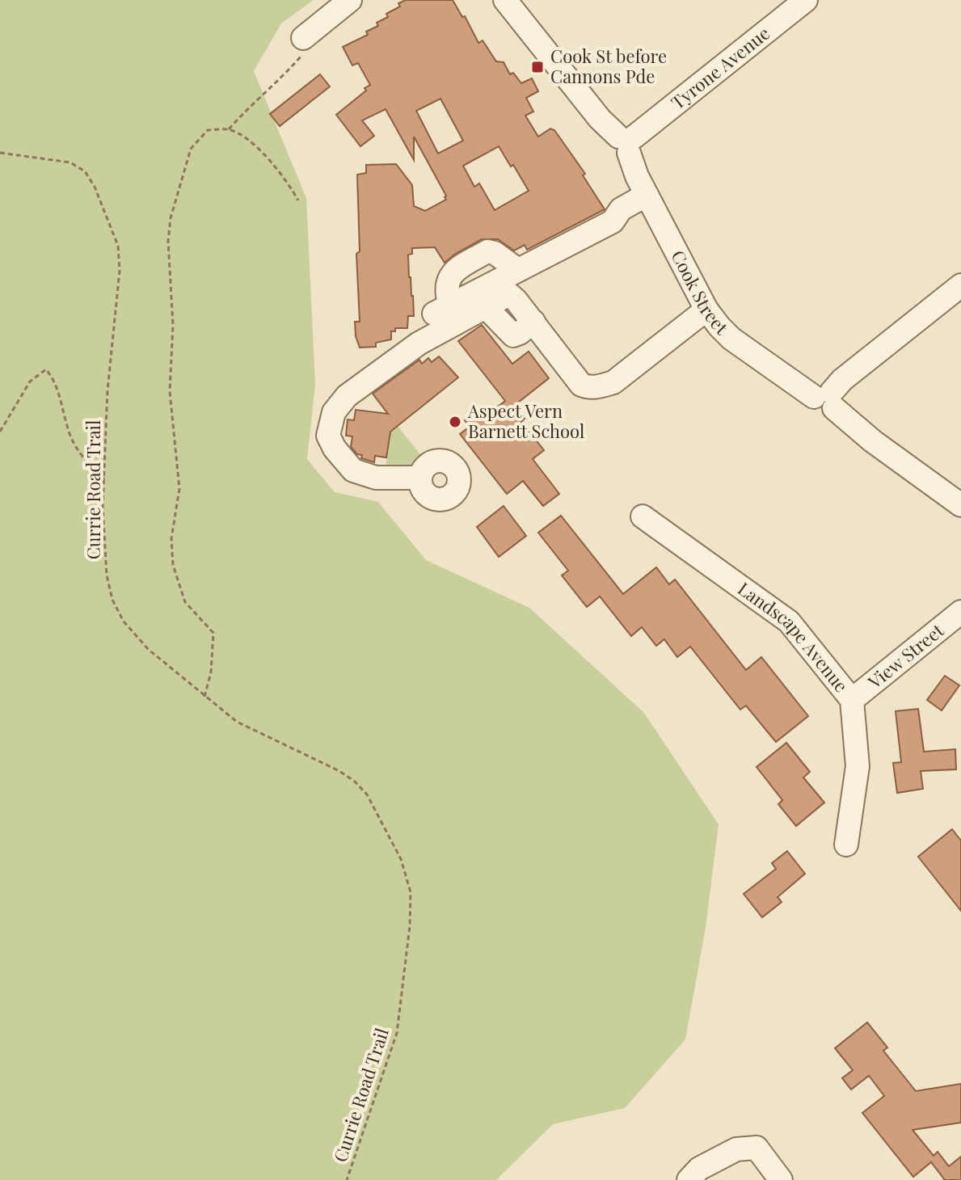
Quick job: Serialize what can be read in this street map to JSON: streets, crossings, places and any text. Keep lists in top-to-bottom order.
{
  "streets": {
    "street": [
      "Tyrone Avenue",
      "Cook Street",
      "Landscape Avenue",
      "View Street"
    ],
    "path": ["Currie Road Trail"]
  },
  "crossings": [
    ["Tyrone Avenue", "Cook Street"],
    ["Landscape Avenue", "View Street"]
  ],
  "places": {
    "transit": ["Cook St before Cannons Pde"],
    "other": ["Aspect Vern Barnett School"]
  }
}
